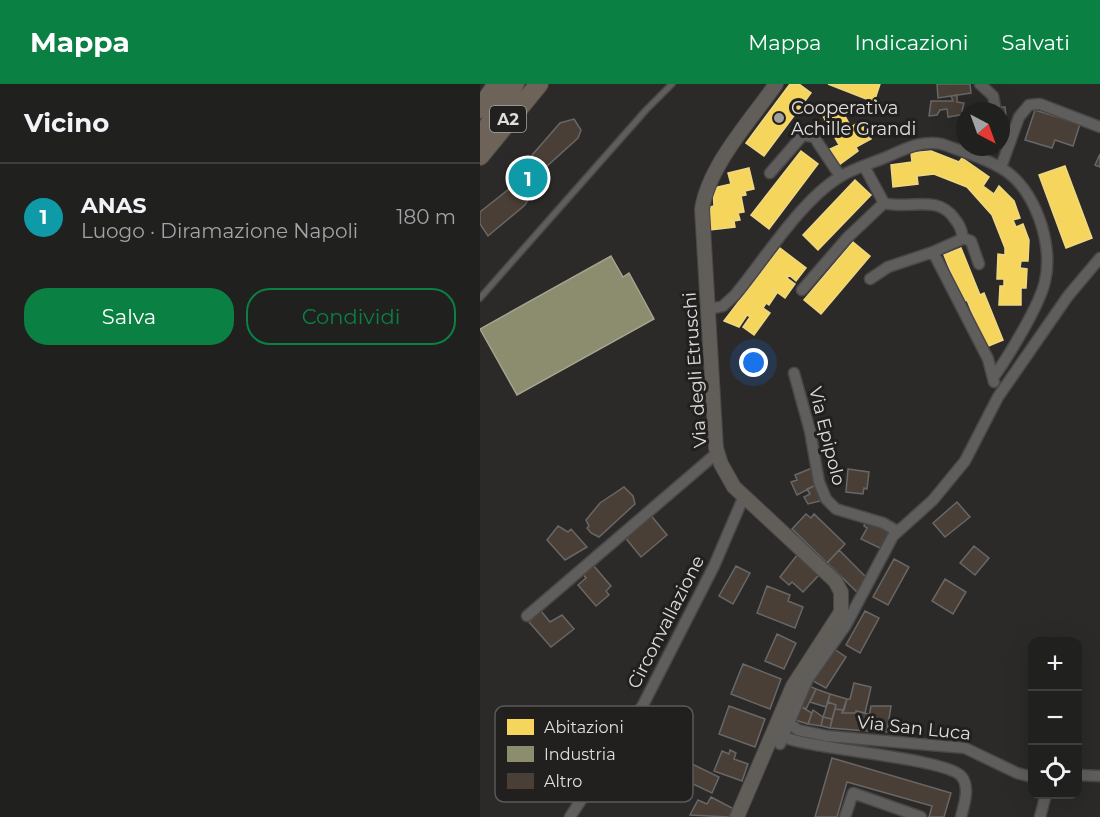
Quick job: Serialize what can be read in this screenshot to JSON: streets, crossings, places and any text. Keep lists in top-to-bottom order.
{
  "streets": {
    "highway": ["A2"],
    "main road": ["Via degli Etruschi"],
    "street": ["Via Epipolo", "Circonvallazione", "Via San Luca"]
  },
  "crossings": [
    ["Via degli Etruschi", "Circonvallazione"]
  ],
  "places": ["Cooperativa Achille Grandi"],
  "legend": ["Abitazioni", "Industria", "Altro"],
  "north": "bottom right",
  "page": {
    "header": "Mappa",
    "nav": ["Mappa", "Indicazioni", "Salvati"],
    "heading": "Vicino",
    "pins": "1",
    "list": [
      {
        "mark": "1",
        "name": "ANAS",
        "note": "Luogo · Diramazione Napoli",
        "value": "180 m"
      }
    ],
    "buttons": ["Salva", "Condividi"],
    "map_buttons": ["+", "−"]
  }
}
